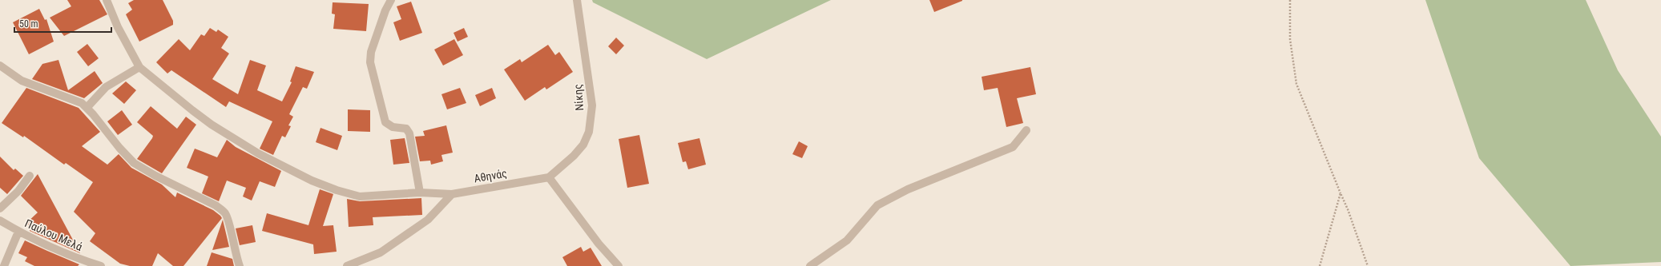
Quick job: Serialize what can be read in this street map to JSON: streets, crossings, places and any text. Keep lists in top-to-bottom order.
{
  "streets": {
    "street": ["Νίκης", "Αθηνάς", "Παύλου Μελά"]
  },
  "crossings": [
    ["Νίκης", "Αθηνάς"]
  ],
  "scale_bar": "50 m"
}
